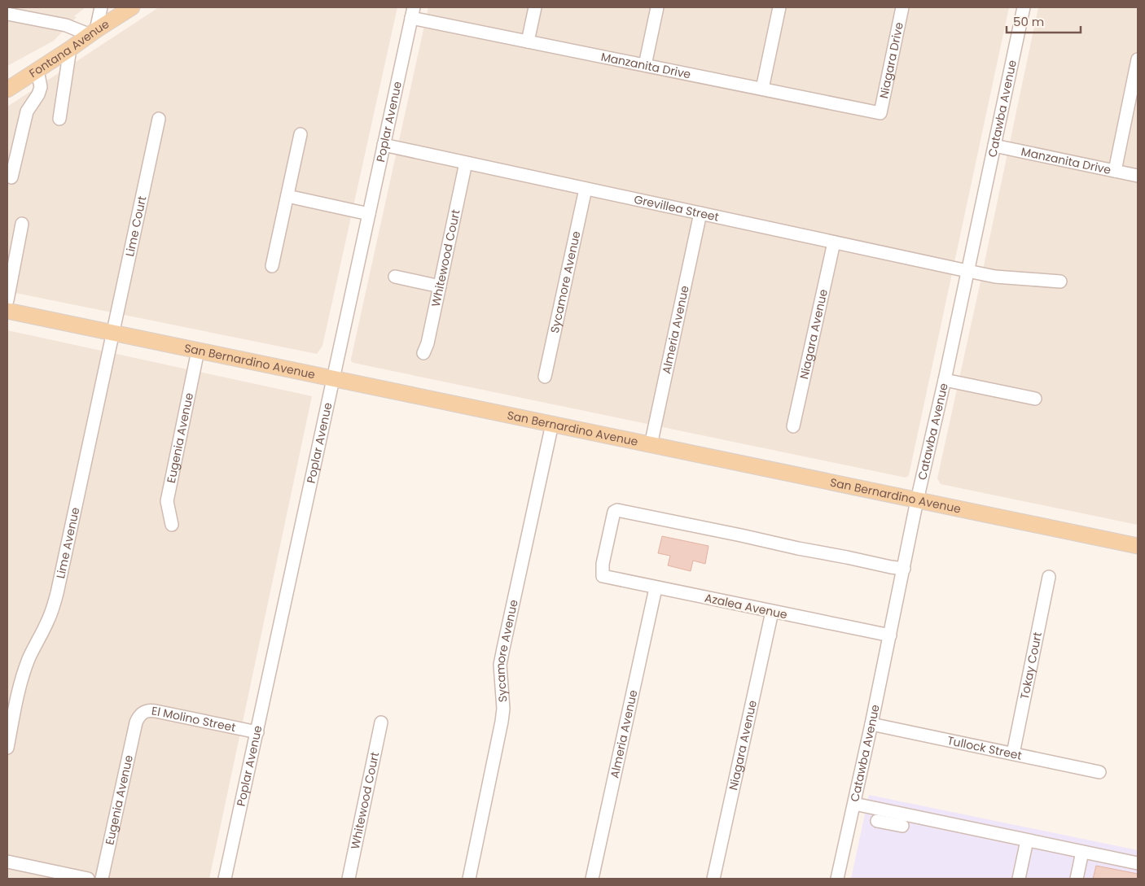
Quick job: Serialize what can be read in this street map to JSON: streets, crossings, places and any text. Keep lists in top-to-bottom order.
{
  "streets": {
    "main road": ["Fontana Avenue", "San Bernardino Avenue"],
    "street": [
      "Niagara Drive",
      "Manzanita Drive",
      "Catawba Avenue",
      "Poplar Avenue",
      "Grevillea Street",
      "Lime Court",
      "Whitewood Court",
      "Sycamore Avenue",
      "Almeria Avenue",
      "Niagara Avenue",
      "Eugenia Avenue",
      "Lime Avenue",
      "Azalea Avenue",
      "Tokay Court",
      "El Molino Street",
      "Tullock Street"
    ]
  },
  "crossings": [
    ["Niagara Drive", "Manzanita Drive"],
    ["Manzanita Drive", "Catawba Avenue"],
    ["Manzanita Drive", "Poplar Avenue"],
    ["Catawba Avenue", "Grevillea Street"],
    ["Catawba Avenue", "San Bernardino Avenue"],
    ["Catawba Avenue", "Azalea Avenue"],
    ["Catawba Avenue", "Tullock Street"],
    ["Poplar Avenue", "Grevillea Street"],
    ["Poplar Avenue", "San Bernardino Avenue"],
    ["Poplar Avenue", "El Molino Street"],
    ["Grevillea Street", "Whitewood Court"],
    ["Grevillea Street", "Sycamore Avenue"],
    ["Grevillea Street", "Almeria Avenue"],
    ["Grevillea Street", "Niagara Avenue"],
    ["Lime Court", "San Bernardino Avenue"],
    ["Lime Court", "Lime Avenue"],
    ["Sycamore Avenue", "San Bernardino Avenue"],
    ["Almeria Avenue", "San Bernardino Avenue"],
    ["Almeria Avenue", "Azalea Avenue"],
    ["Niagara Avenue", "Azalea Avenue"],
    ["San Bernardino Avenue", "Eugenia Avenue"],
    ["San Bernardino Avenue", "Lime Avenue"],
    ["Eugenia Avenue", "El Molino Street"],
    ["Tokay Court", "Tullock Street"]
  ],
  "scale_bar": "50 m"
}
